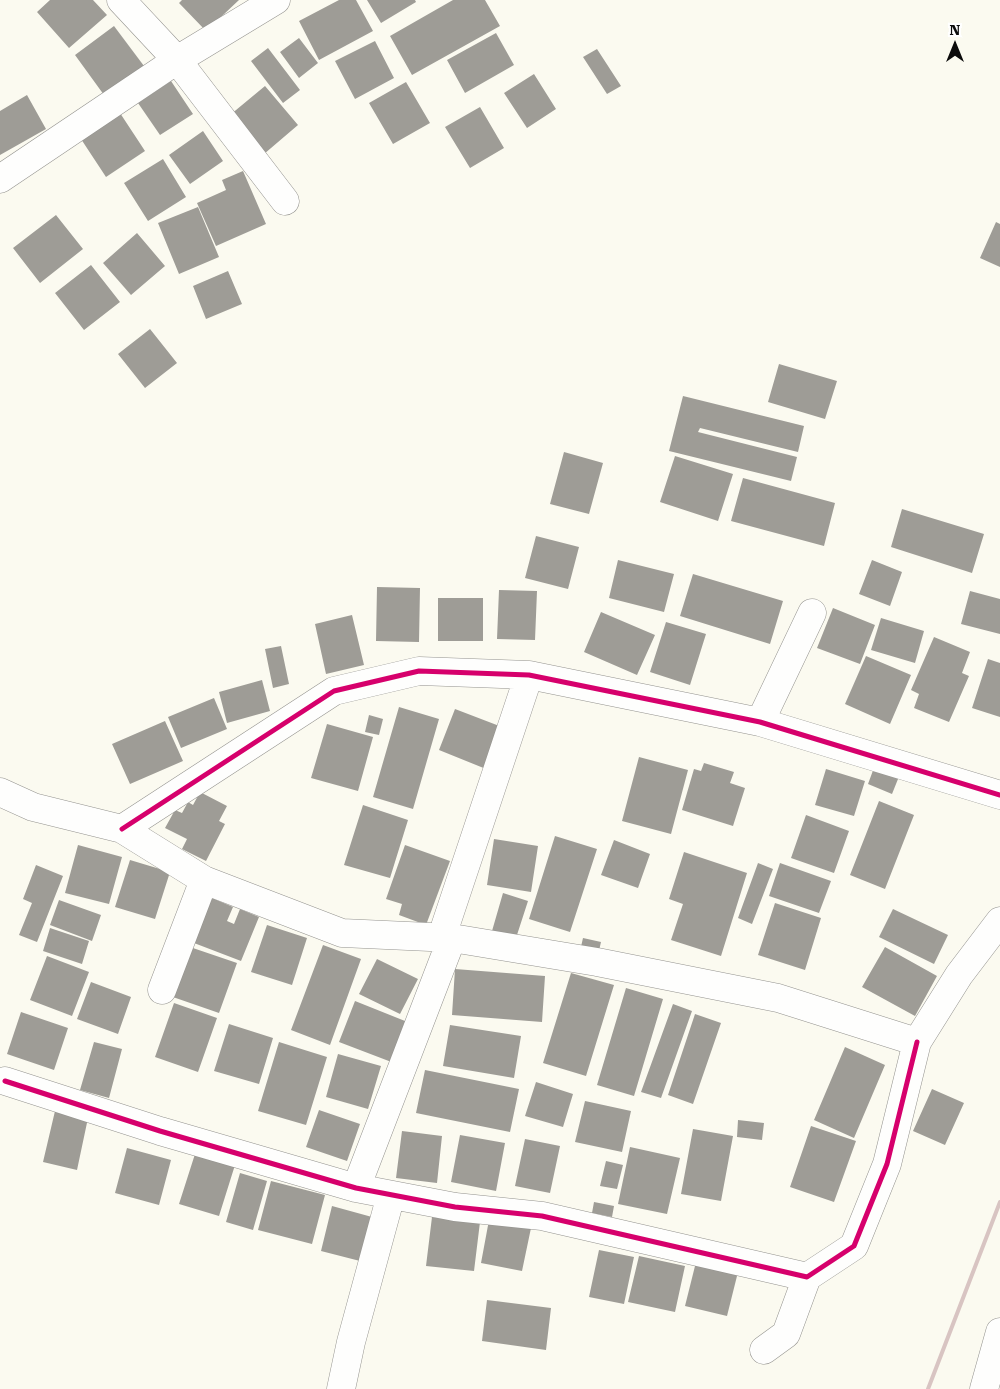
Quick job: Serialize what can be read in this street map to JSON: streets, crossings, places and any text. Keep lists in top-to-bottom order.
{
  "north": "top"
}
